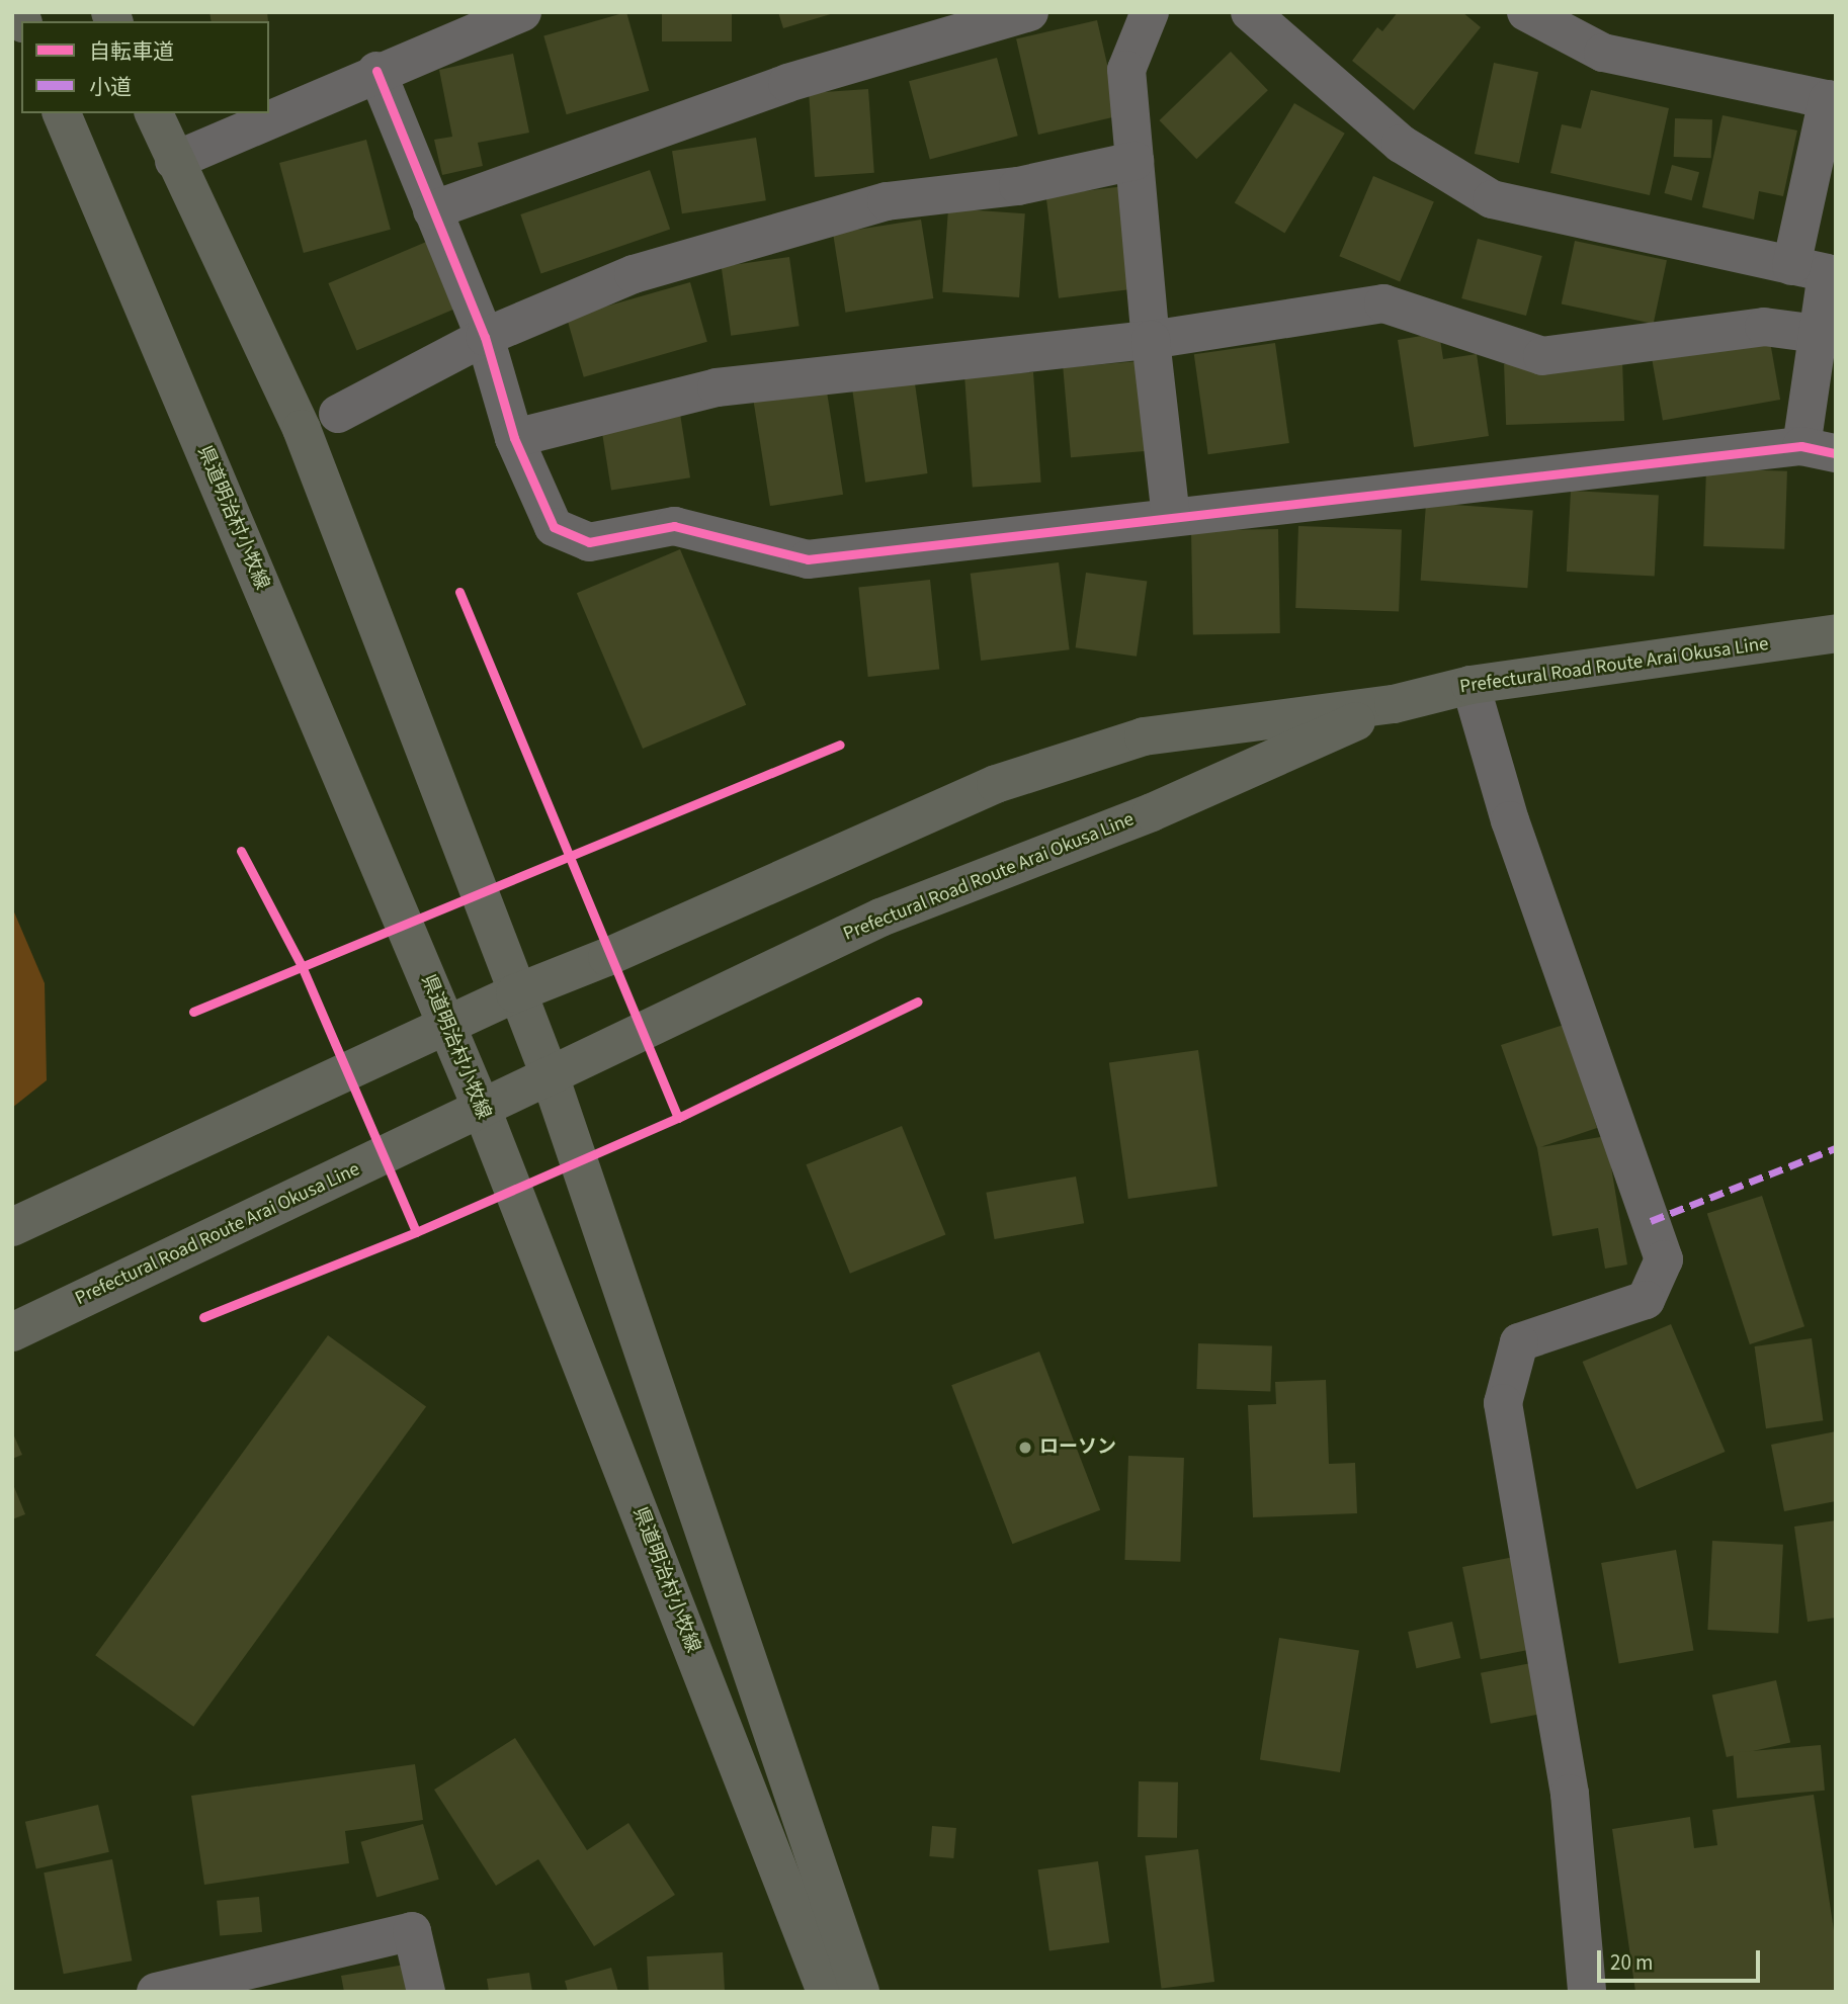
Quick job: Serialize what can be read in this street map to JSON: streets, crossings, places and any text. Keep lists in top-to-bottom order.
{
  "streets": {
    "main road": ["県道明治村小牧線", "Prefectural Road Route Arai Okusa Line"]
  },
  "crossings": [
    ["県道明治村小牧線", "Prefectural Road Route Arai Okusa Line"]
  ],
  "places": ["ローソン"],
  "legend": ["自転車道", "小道"],
  "scale_bar": "20 m"
}
